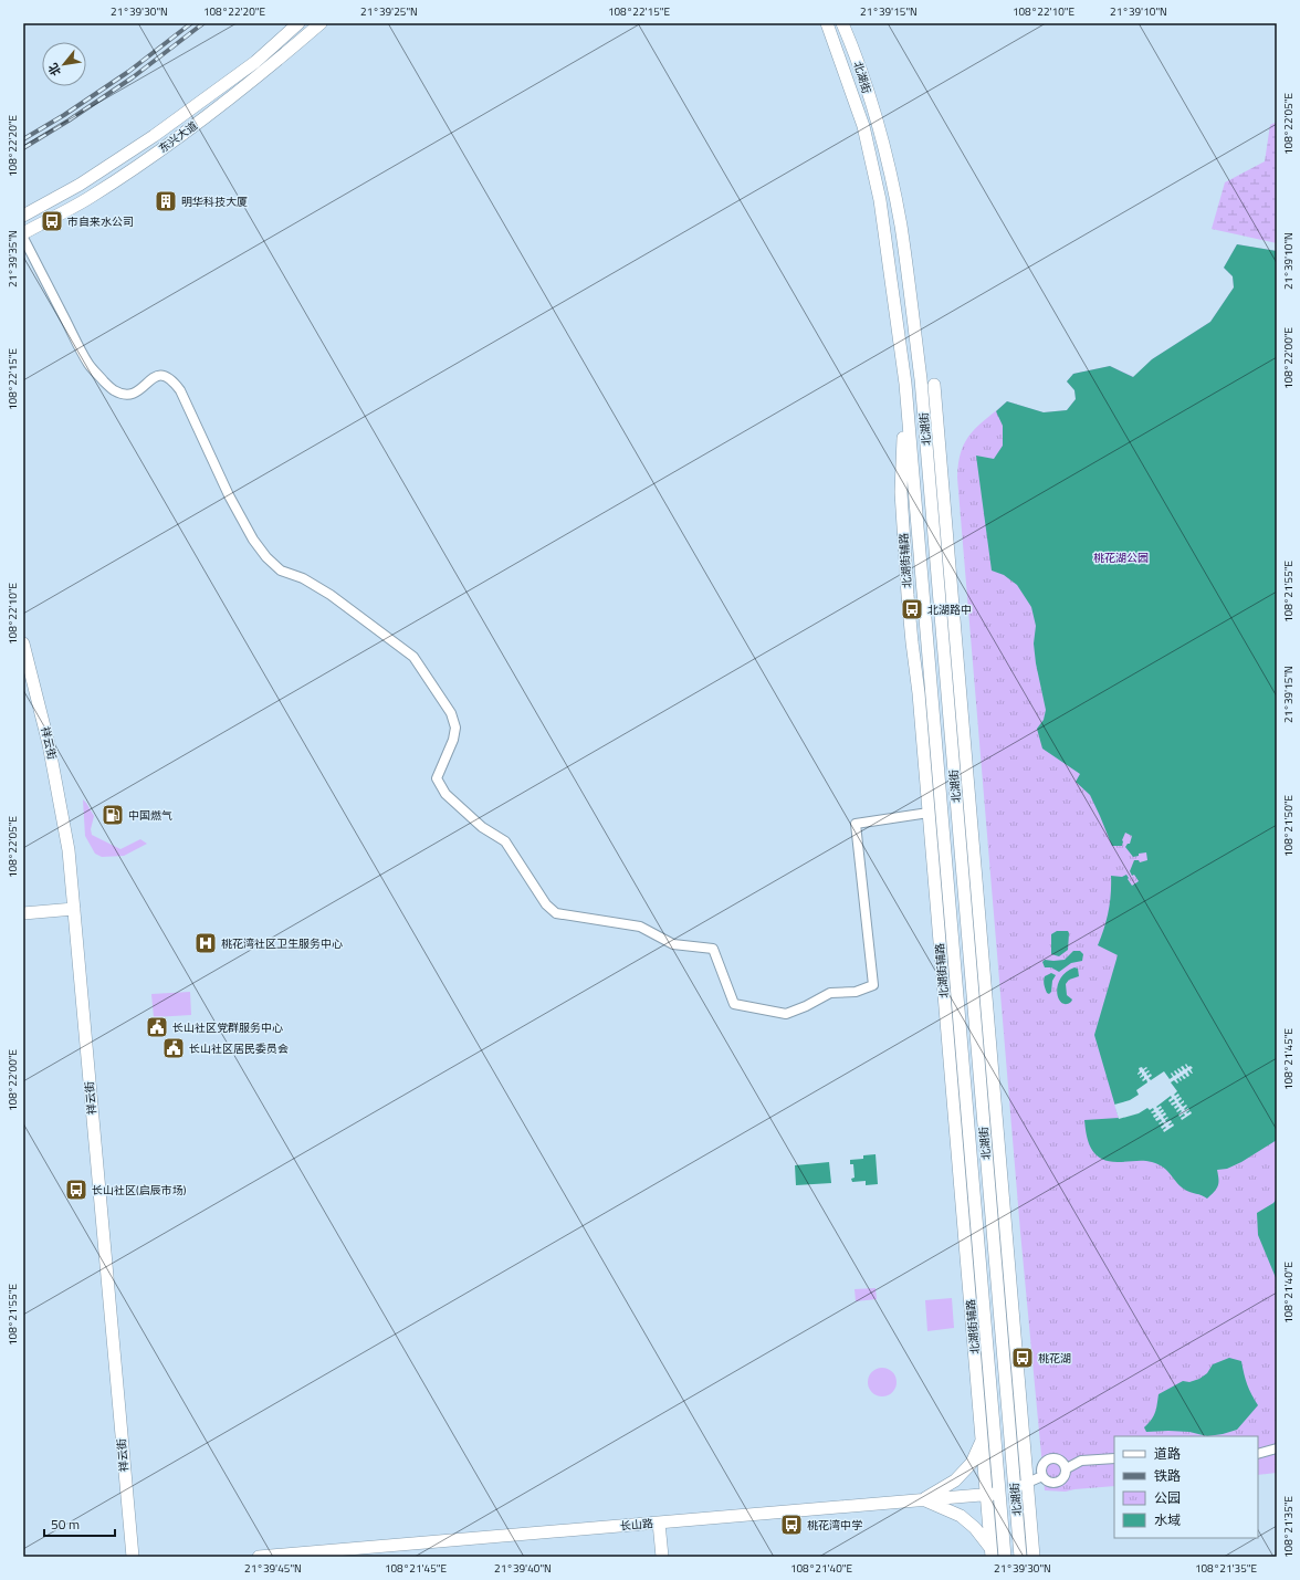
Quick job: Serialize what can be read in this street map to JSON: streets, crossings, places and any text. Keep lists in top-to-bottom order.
{
  "streets": {
    "street": [
      "北湖街",
      "东兴大道",
      "北湖街辅路",
      "祥云街",
      "长山路"
    ]
  },
  "crossings": [
    ["北湖街", "北湖街辅路"],
    ["北湖街", "长山路"],
    ["北湖街辅路", "长山路"]
  ],
  "parks": ["桃花湖公园"],
  "places": {
    "building": ["明华科技大厦"],
    "bus stop": [
      "巿自来水公司",
      "北湖路中",
      "长山社区(启辰市场)",
      "桃花湖",
      "桃花湾中学"
    ],
    "fuel station": ["中国燃气"],
    "hospital": ["桃花湾社区卫生服务中心"],
    "public building": ["长山社区党群服务中心", "长山社区居民委员会"]
  },
  "legend": [
    "道路",
    "铁路",
    "公园",
    "水域"
  ],
  "scale_bar": "50 m",
  "north": "bottom left",
  "coordinates": [
    "21°39'30\"N",
    "108°22'20\"E",
    "21°39'25\"N",
    "108°22'15\"E",
    "21°39'15\"N",
    "108°22'10\"E",
    "21°39'10\"N",
    "108°22'05\"E",
    "21°39'35\"N",
    "108°22'00\"E",
    "108°21'55\"E",
    "108°21'50\"E",
    "108°21'45\"E",
    "108°21'40\"E",
    "108°21'35\"E",
    "21°39'45\"N",
    "21°39'40\"N"
  ]
}
